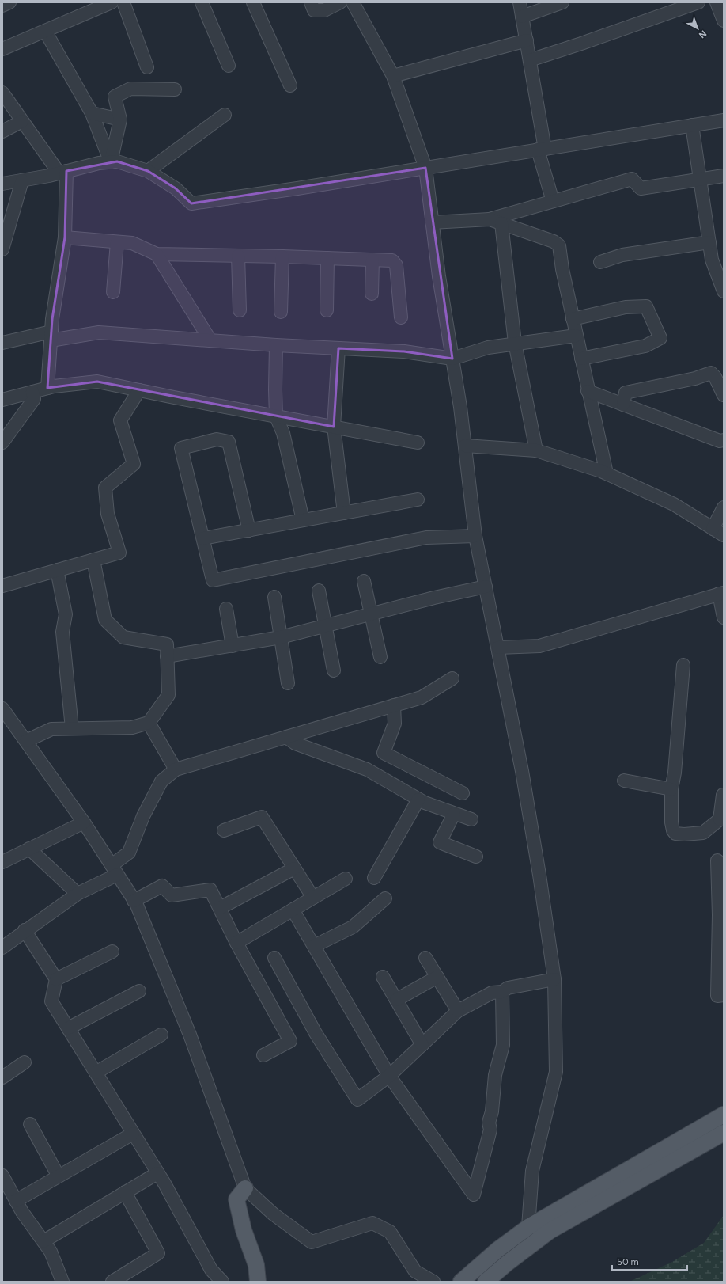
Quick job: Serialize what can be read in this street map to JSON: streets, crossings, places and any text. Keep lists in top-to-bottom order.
{
  "scale_bar": "50 m",
  "north": "bottom right"
}
